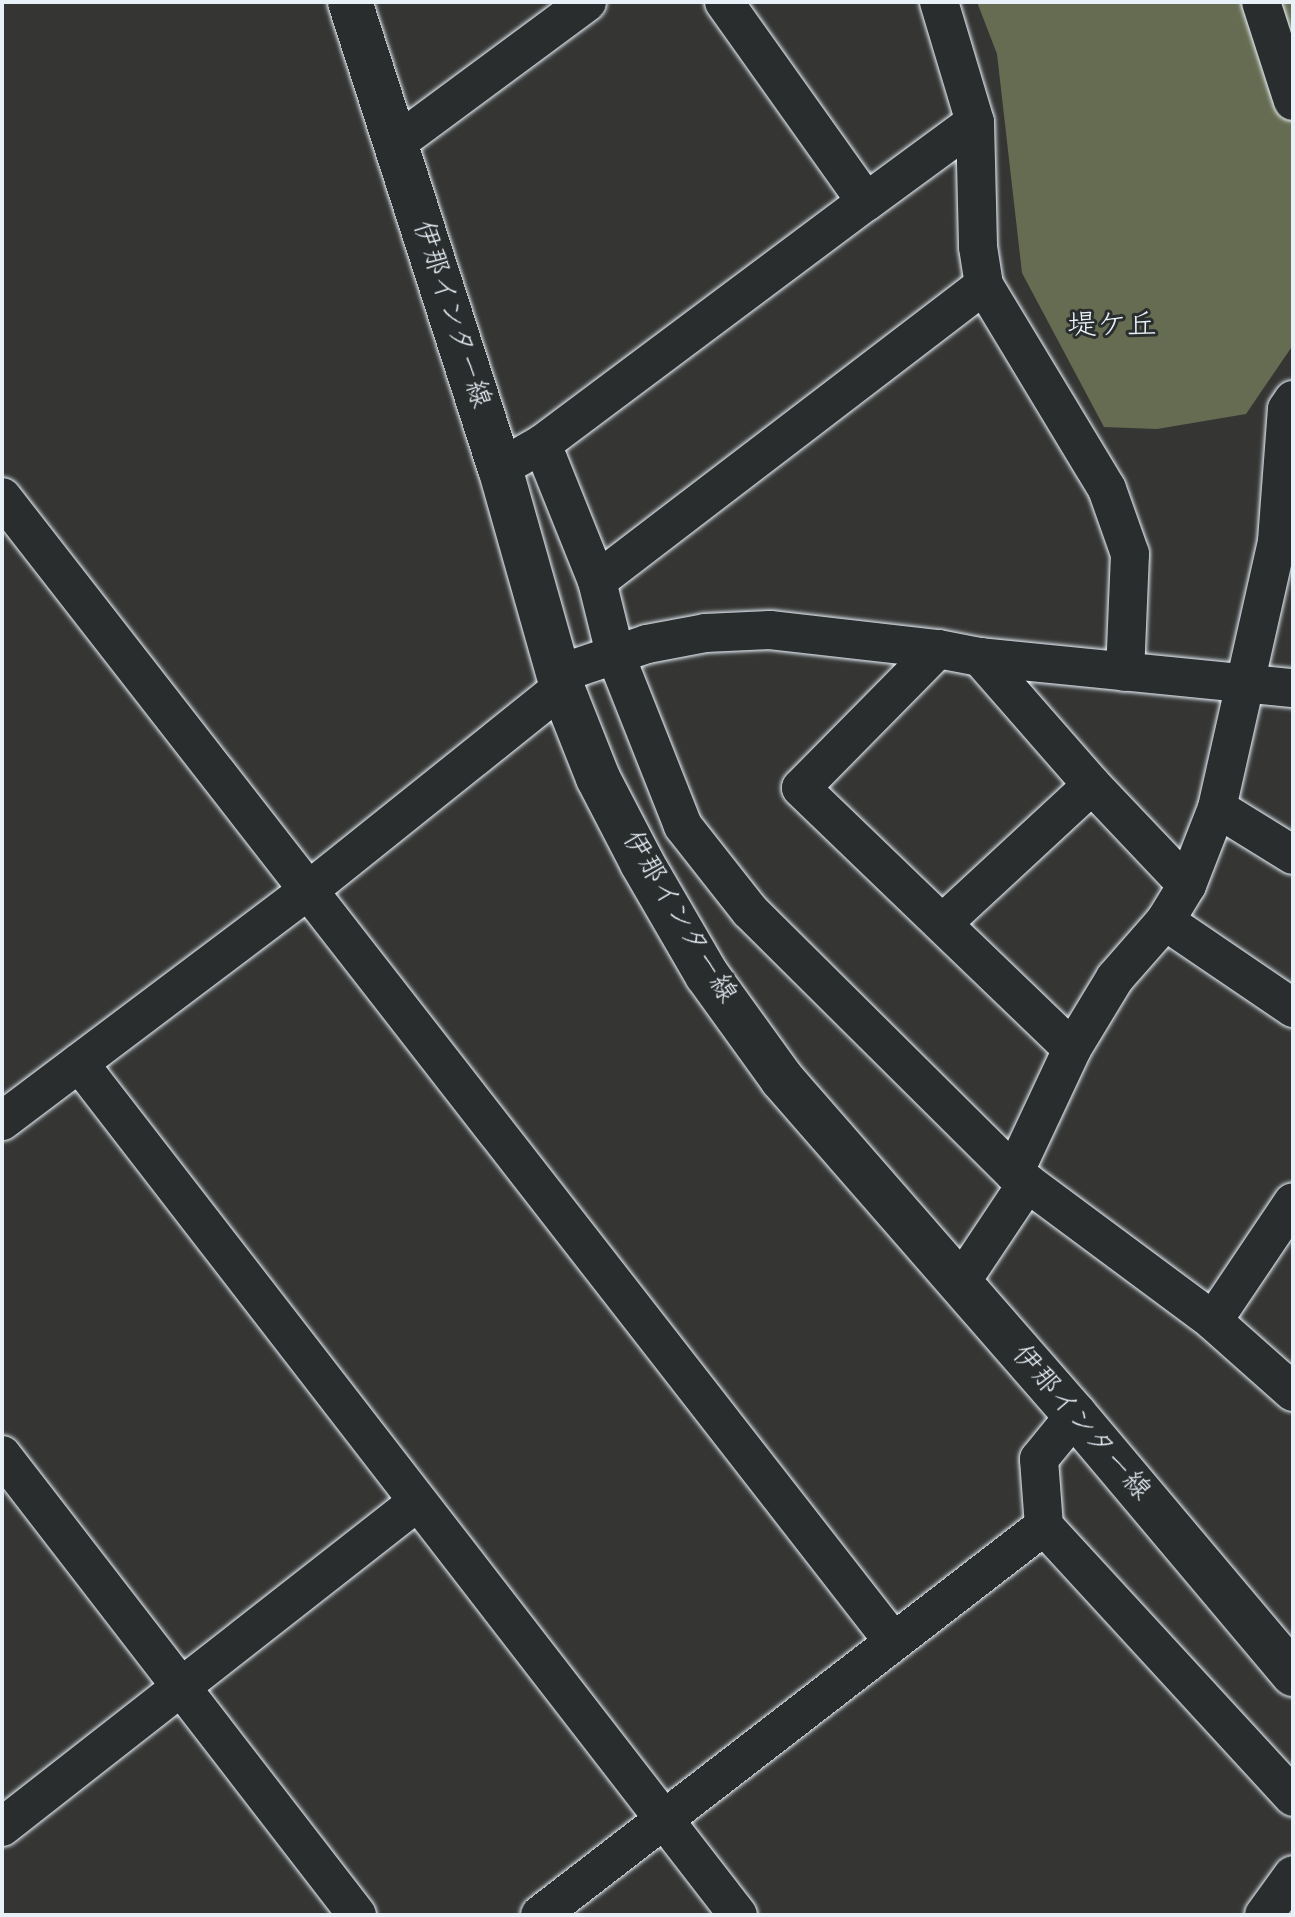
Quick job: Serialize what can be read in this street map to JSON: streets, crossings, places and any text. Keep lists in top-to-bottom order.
{
  "streets": {
    "main road": ["伊那インター線"]
  },
  "districts": ["堤ケ丘"]
}
